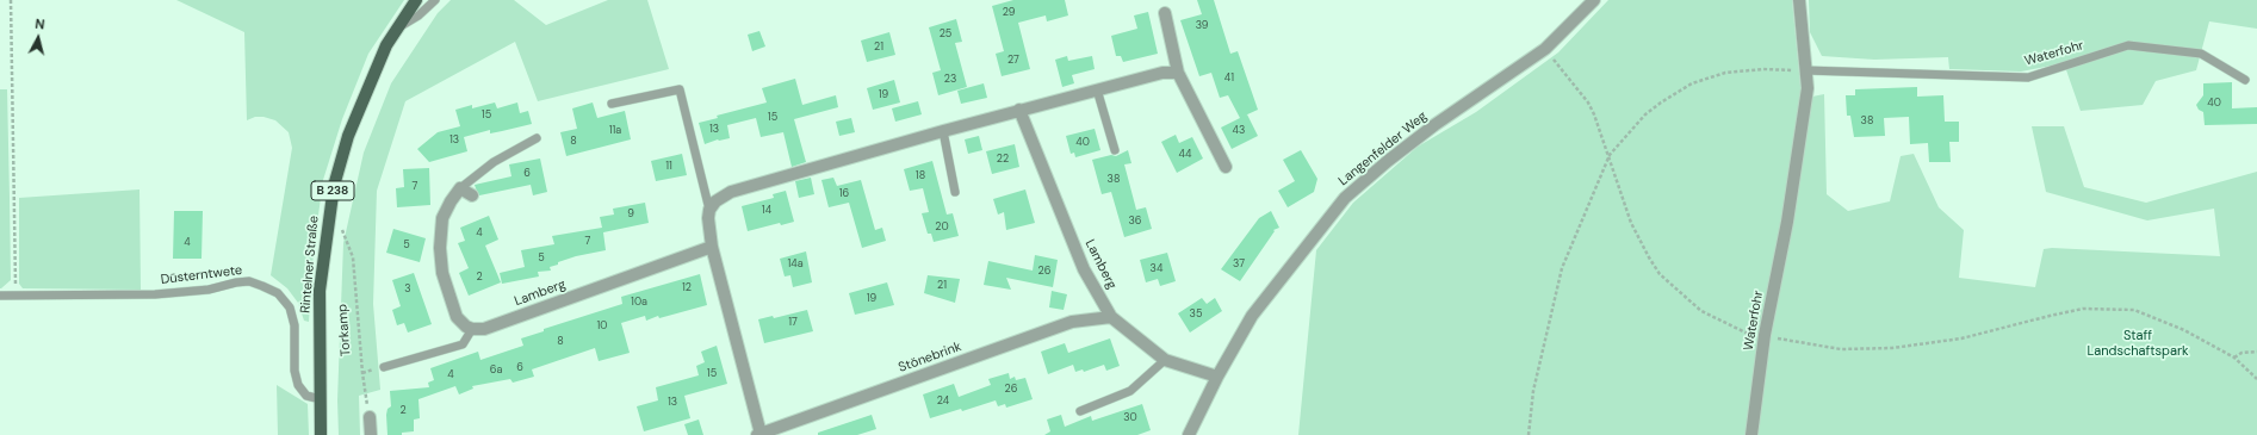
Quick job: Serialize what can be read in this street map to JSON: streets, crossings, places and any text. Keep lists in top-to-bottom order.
{
  "streets": {
    "main road": ["B 238", "Rintelner Straße"],
    "street": [
      "Waterfohr",
      "Langenfelder Weg",
      "Lamberg",
      "Stönebrink"
    ],
    "lane": ["Düsterntwete"],
    "path": ["Torkamp"]
  },
  "crossings": [
    ["Langenfelder Weg", "Lamberg"],
    ["Rintelner Straße", "Düsterntwete"],
    ["Lamberg", "Stönebrink"]
  ],
  "parks": ["Staff Landschaftspark"],
  "house_numbers": [
    "29",
    "39",
    "25",
    "21",
    "27",
    "41",
    "23",
    "19",
    "40",
    "15",
    "15",
    "38",
    "13",
    "11a",
    "43",
    "13",
    "8",
    "40",
    "44",
    "22",
    "11",
    "6",
    "18",
    "38",
    "7",
    "16",
    "14",
    "9",
    "36",
    "20",
    "4",
    "7",
    "4",
    "5",
    "5",
    "14a",
    "37",
    "34",
    "26",
    "2",
    "21",
    "12",
    "3",
    "19",
    "10a",
    "35",
    "17",
    "10",
    "8",
    "6",
    "6a",
    "15",
    "4",
    "26",
    "24",
    "13",
    "2",
    "30"
  ],
  "north": "top"
}
